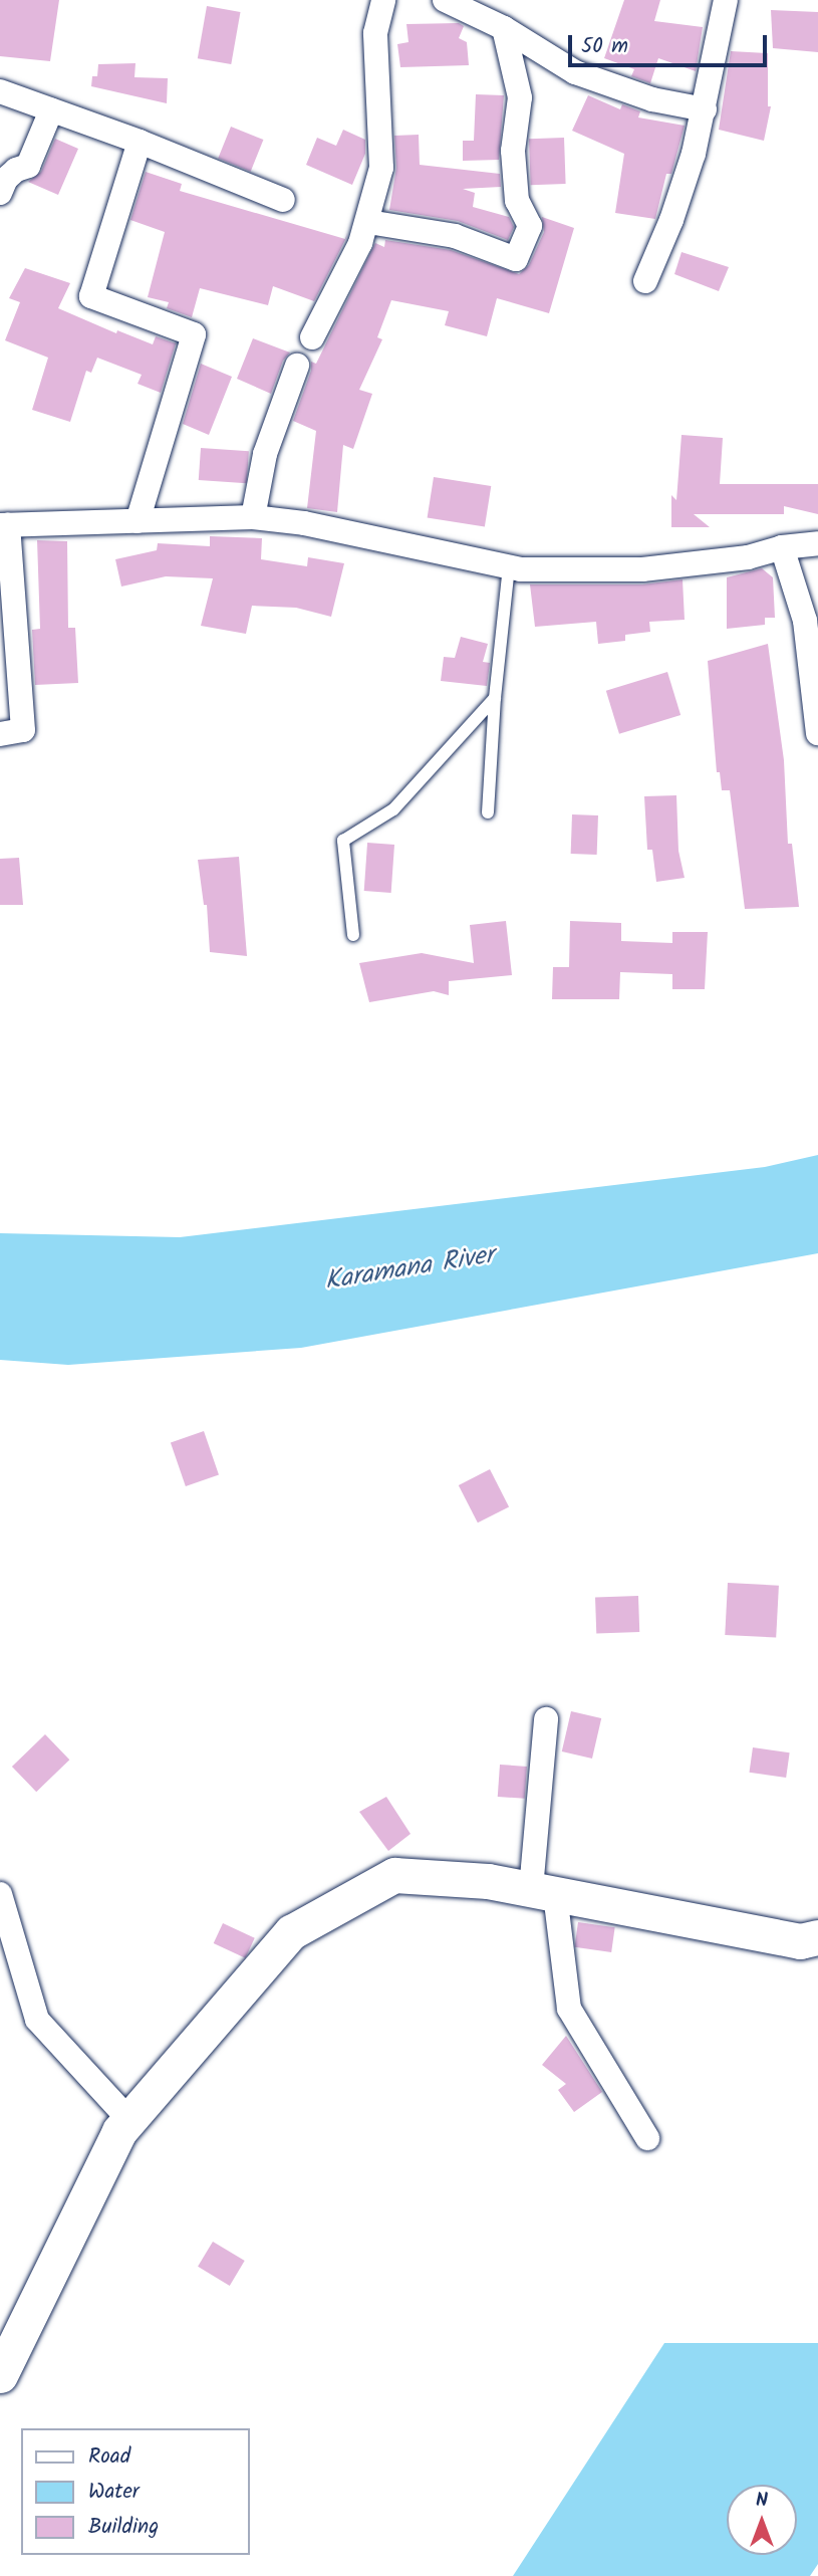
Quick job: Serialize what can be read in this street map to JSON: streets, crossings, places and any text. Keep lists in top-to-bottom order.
{
  "water": ["Karamana River"],
  "legend": ["Road", "Water", "Building"],
  "scale_bar": "50 m",
  "north": "top"
}
